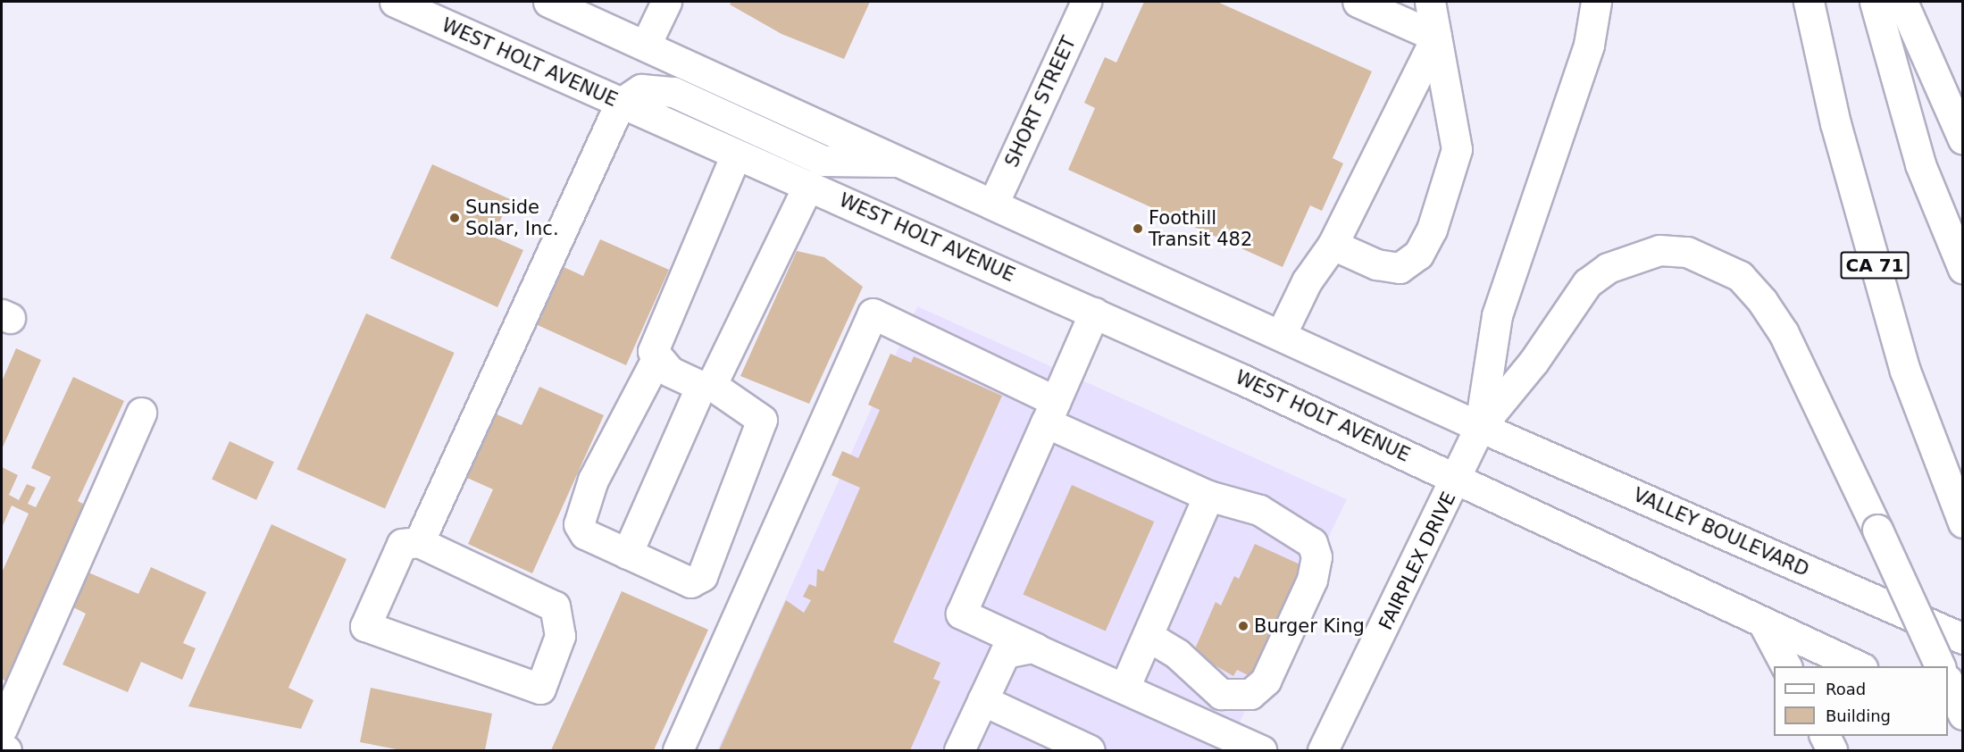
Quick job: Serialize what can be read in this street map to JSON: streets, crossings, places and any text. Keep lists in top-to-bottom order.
{
  "streets": {
    "main road": [
      "WEST HOLT AVENUE",
      "SHORT STREET",
      "CA 71",
      "VALLEY BOULEVARD",
      "FAIRPLEX DRIVE"
    ]
  },
  "crossings": [
    ["WEST HOLT AVENUE", "FAIRPLEX DRIVE"],
    ["VALLEY BOULEVARD", "FAIRPLEX DRIVE"]
  ],
  "places": ["Sunside Solar, Inc.", "Foothill Transit 482", "Burger King"],
  "legend": ["Road", "Building"]
}
